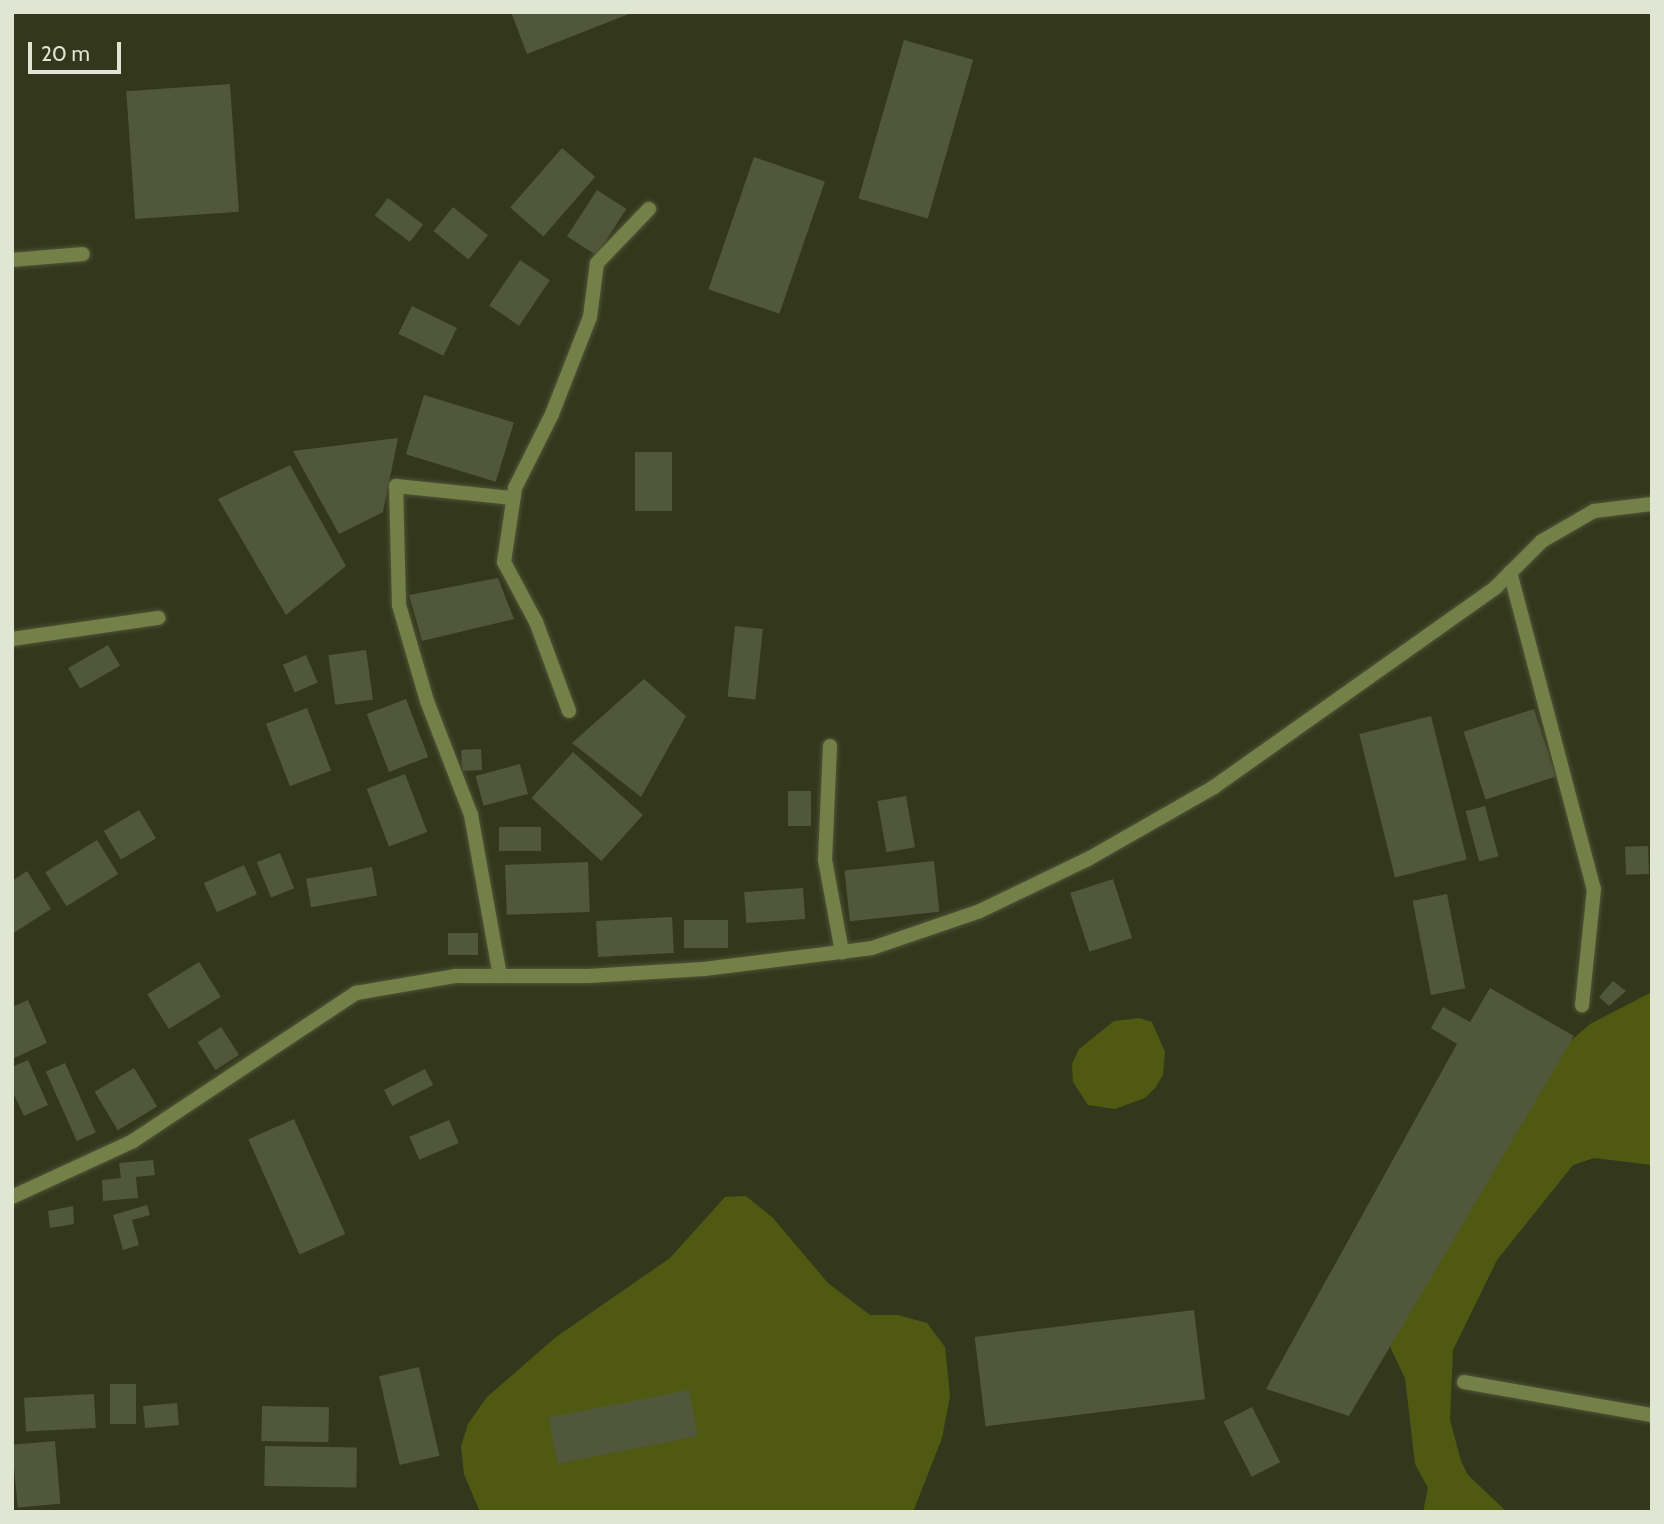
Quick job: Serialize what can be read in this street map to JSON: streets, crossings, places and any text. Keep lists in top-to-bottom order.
{
  "scale_bar": "20 m"
}
